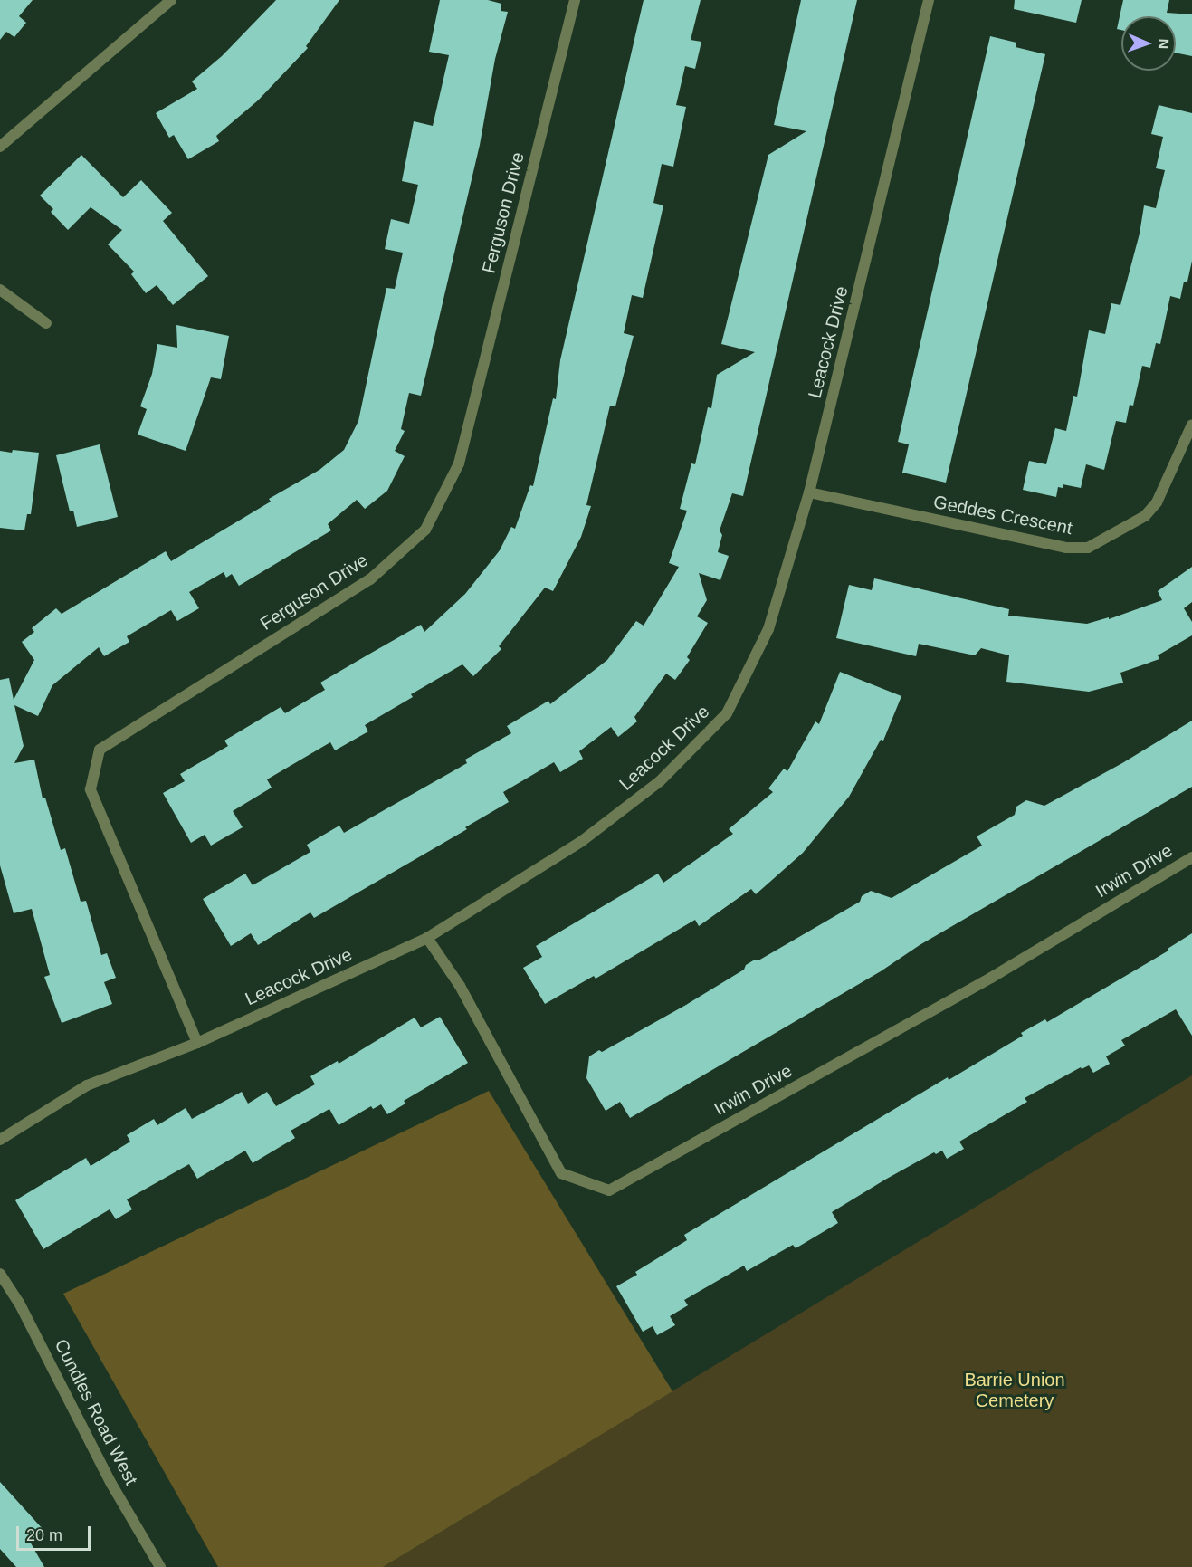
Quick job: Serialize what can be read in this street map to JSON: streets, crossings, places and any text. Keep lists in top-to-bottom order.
{
  "streets": {
    "street": [
      "Ferguson Drive",
      "Leacock Drive",
      "Geddes Crescent",
      "Irwin Drive",
      "Cundles Road West"
    ]
  },
  "crossings": [
    ["Ferguson Drive", "Leacock Drive"],
    ["Leacock Drive", "Geddes Crescent"],
    ["Leacock Drive", "Irwin Drive"]
  ],
  "parks": ["Barrie Union Cemetery"],
  "scale_bar": "20 m",
  "north": "right"
}
